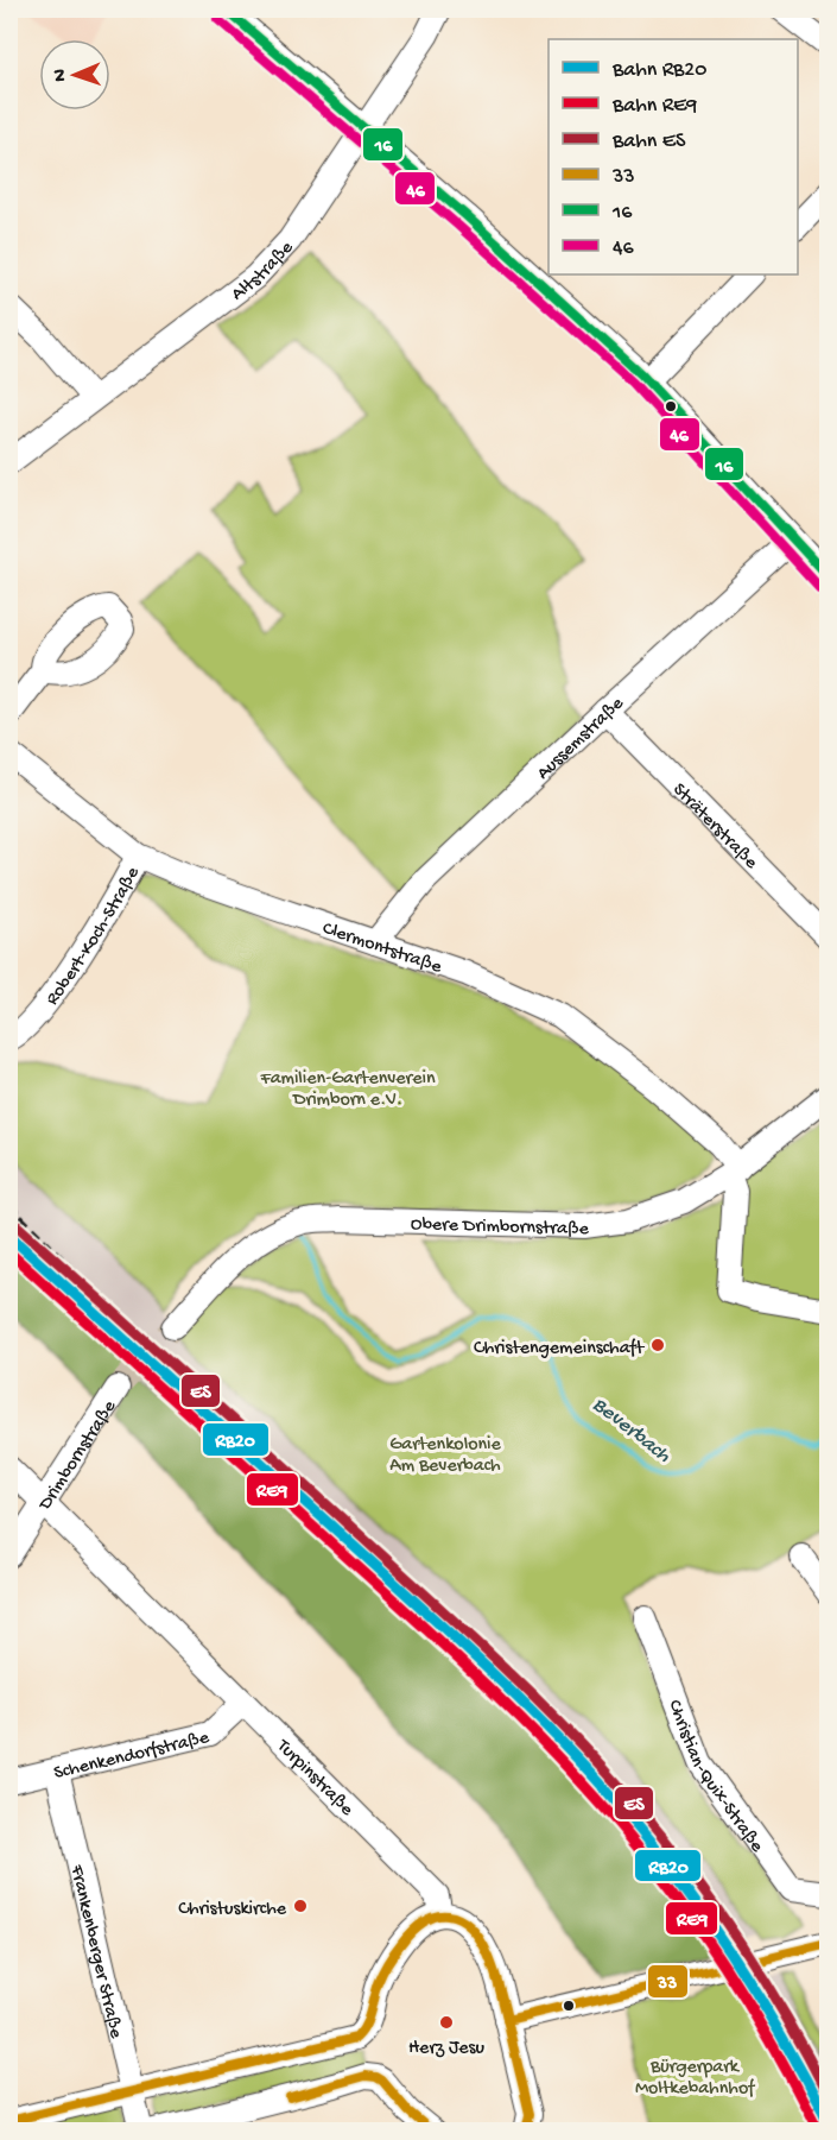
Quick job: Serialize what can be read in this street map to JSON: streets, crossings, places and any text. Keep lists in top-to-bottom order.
{
  "streets": {
    "street": [
      "Altstraße",
      "Aussemstraße",
      "Sträterstraße",
      "Robert-Koch-Straße",
      "Clermontstraße",
      "Obere Drimbornstraße",
      "Drimbornstraße",
      "Schenkendorfstraße",
      "Christian-Quix-Straße",
      "Turpinstraße",
      "Frankenberger Straße"
    ]
  },
  "crossings": [
    ["Aussemstraße", "Sträterstraße"],
    ["Aussemstraße", "Clermontstraße"],
    ["Robert-Koch-Straße", "Clermontstraße"],
    ["Clermontstraße", "Obere Drimbornstraße"],
    ["Drimbornstraße", "Turpinstraße"],
    ["Schenkendorfstraße", "Turpinstraße"],
    ["Schenkendorfstraße", "Frankenberger Straße"]
  ],
  "water": ["Beverbach"],
  "parks": ["Familien-Gartenverein Drimborn e.V.", "Gartenkolonie Am Beverbach", "Bürgerpark Moltkebahnhof"],
  "places": ["Christengemeinschaft", "Christuskirche", "Herz Jesu"],
  "lines": [
    "transit line 16",
    "transit line 46",
    "rail line ES",
    "rail line RB20",
    "rail line RE9",
    "transit line 33"
  ],
  "legend": [
    "Bahn RB20",
    "Bahn RE9",
    "Bahn ES",
    "33",
    "16",
    "46"
  ],
  "north": "left"
}
